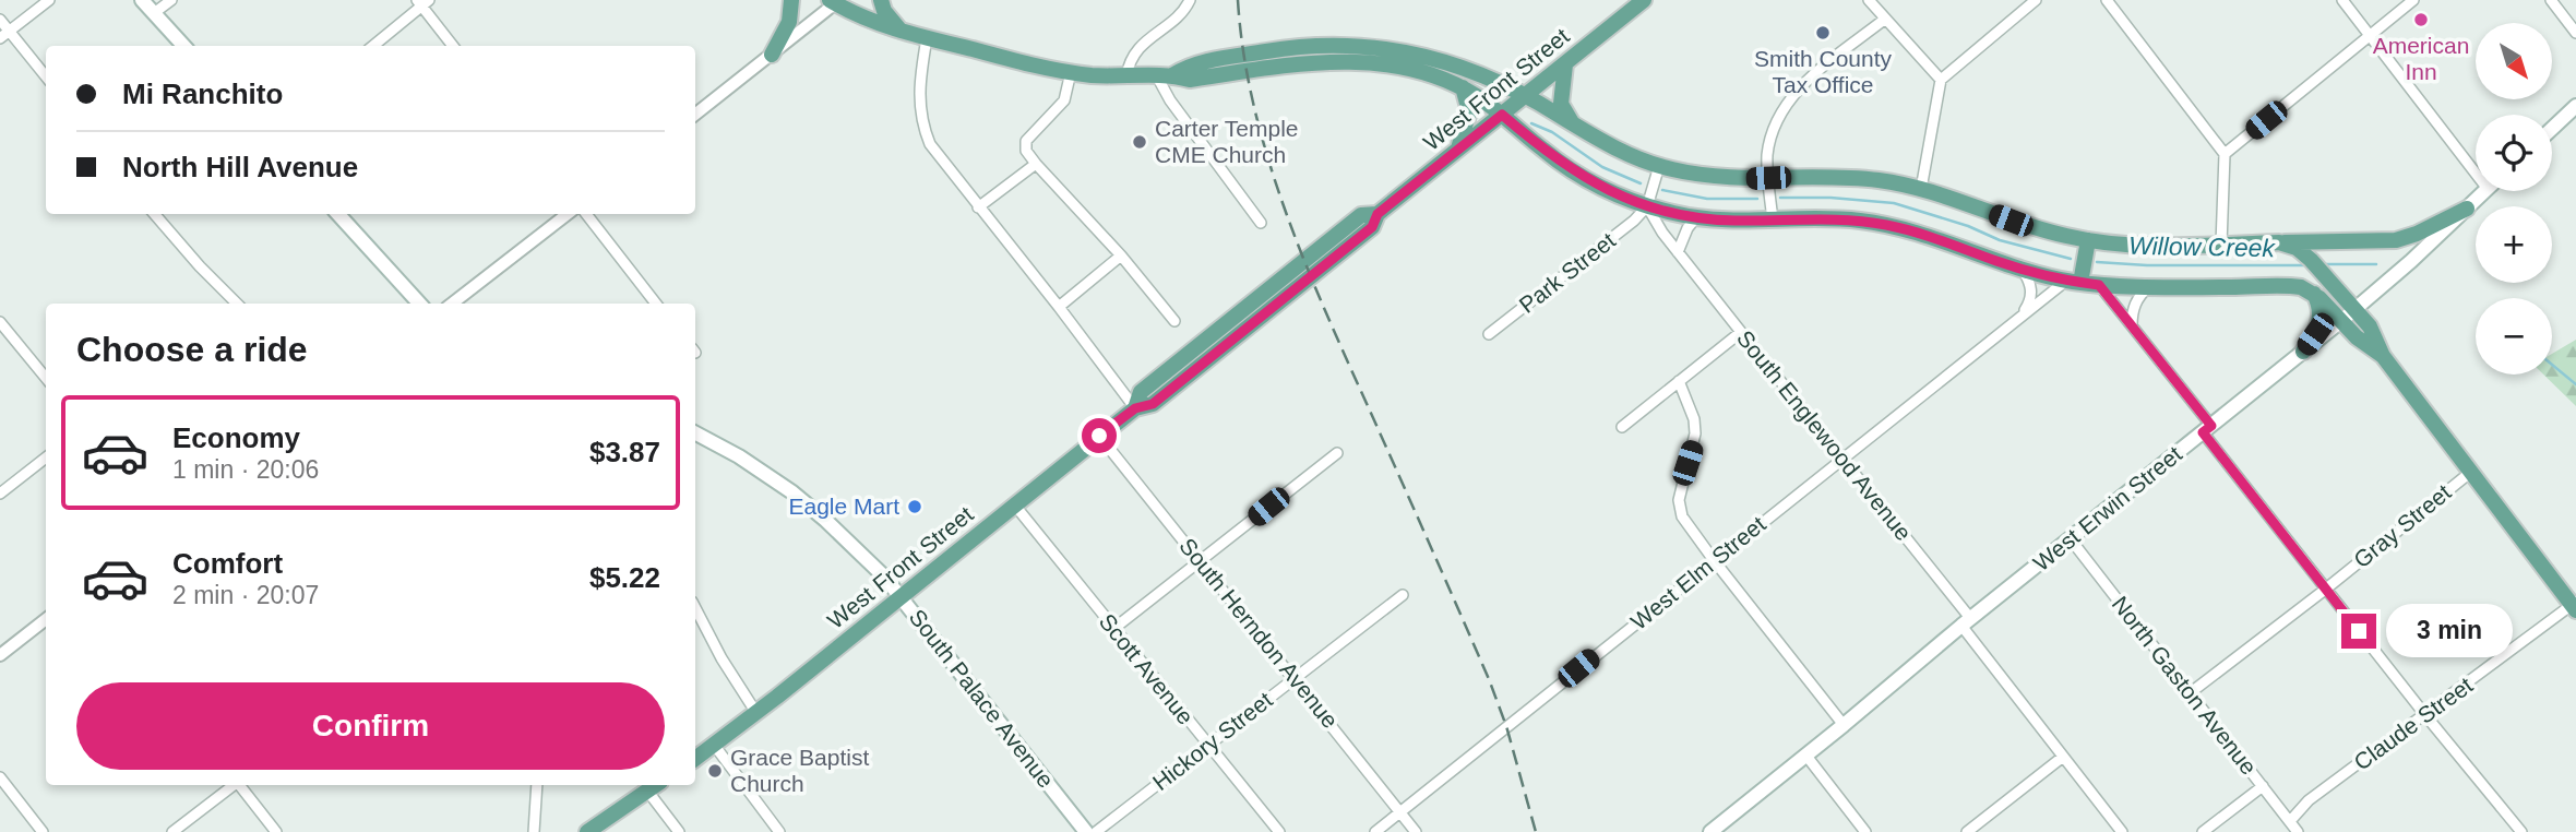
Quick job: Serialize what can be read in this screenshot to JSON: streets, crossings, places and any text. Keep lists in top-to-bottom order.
{
  "streets": {
    "main road": ["West Front Street", "West Erwin Street", "South Palace Avenue"],
    "street": [
      "Park Street",
      "South Englewood Avenue",
      "Gray Street",
      "West Elm Street",
      "South Herndon Avenue",
      "Scott Avenue",
      "North Gaston Avenue",
      "Claude Street",
      "Hickory Street"
    ]
  },
  "crossings": [
    ["West Front Street", "South Herndon Avenue"],
    ["West Front Street", "Scott Avenue"],
    ["West Front Street", "South Palace Avenue"],
    ["Park Street", "South Englewood Avenue"],
    ["South Englewood Avenue", "West Erwin Street"],
    ["South Englewood Avenue", "West Elm Street"],
    ["West Erwin Street", "North Gaston Avenue"],
    ["Gray Street", "North Gaston Avenue"],
    ["West Elm Street", "South Herndon Avenue"],
    ["South Herndon Avenue", "Hickory Street"],
    ["Scott Avenue", "Hickory Street"],
    ["North Gaston Avenue", "Claude Street"]
  ],
  "water": ["Willow Creek"],
  "places": [
    "American Inn",
    "Smith County Tax Office",
    "Carter Temple CME Church",
    "Eagle Mart",
    "Grace Baptist Church"
  ],
  "north": "bottom right",
  "page": {
    "map_buttons": ["+", "−"],
    "banner": ["Mi Ranchito", "North Hill Avenue"],
    "heading": "Choose a ride",
    "list": [
      {
        "name": "Economy",
        "note": "1 min · 20:06",
        "value": "$3.87"
      },
      {
        "name": "Comfort",
        "note": "2 min · 20:07",
        "value": "$5.22"
      }
    ],
    "bubble": "3 min",
    "buttons": "Confirm"
  }
}
